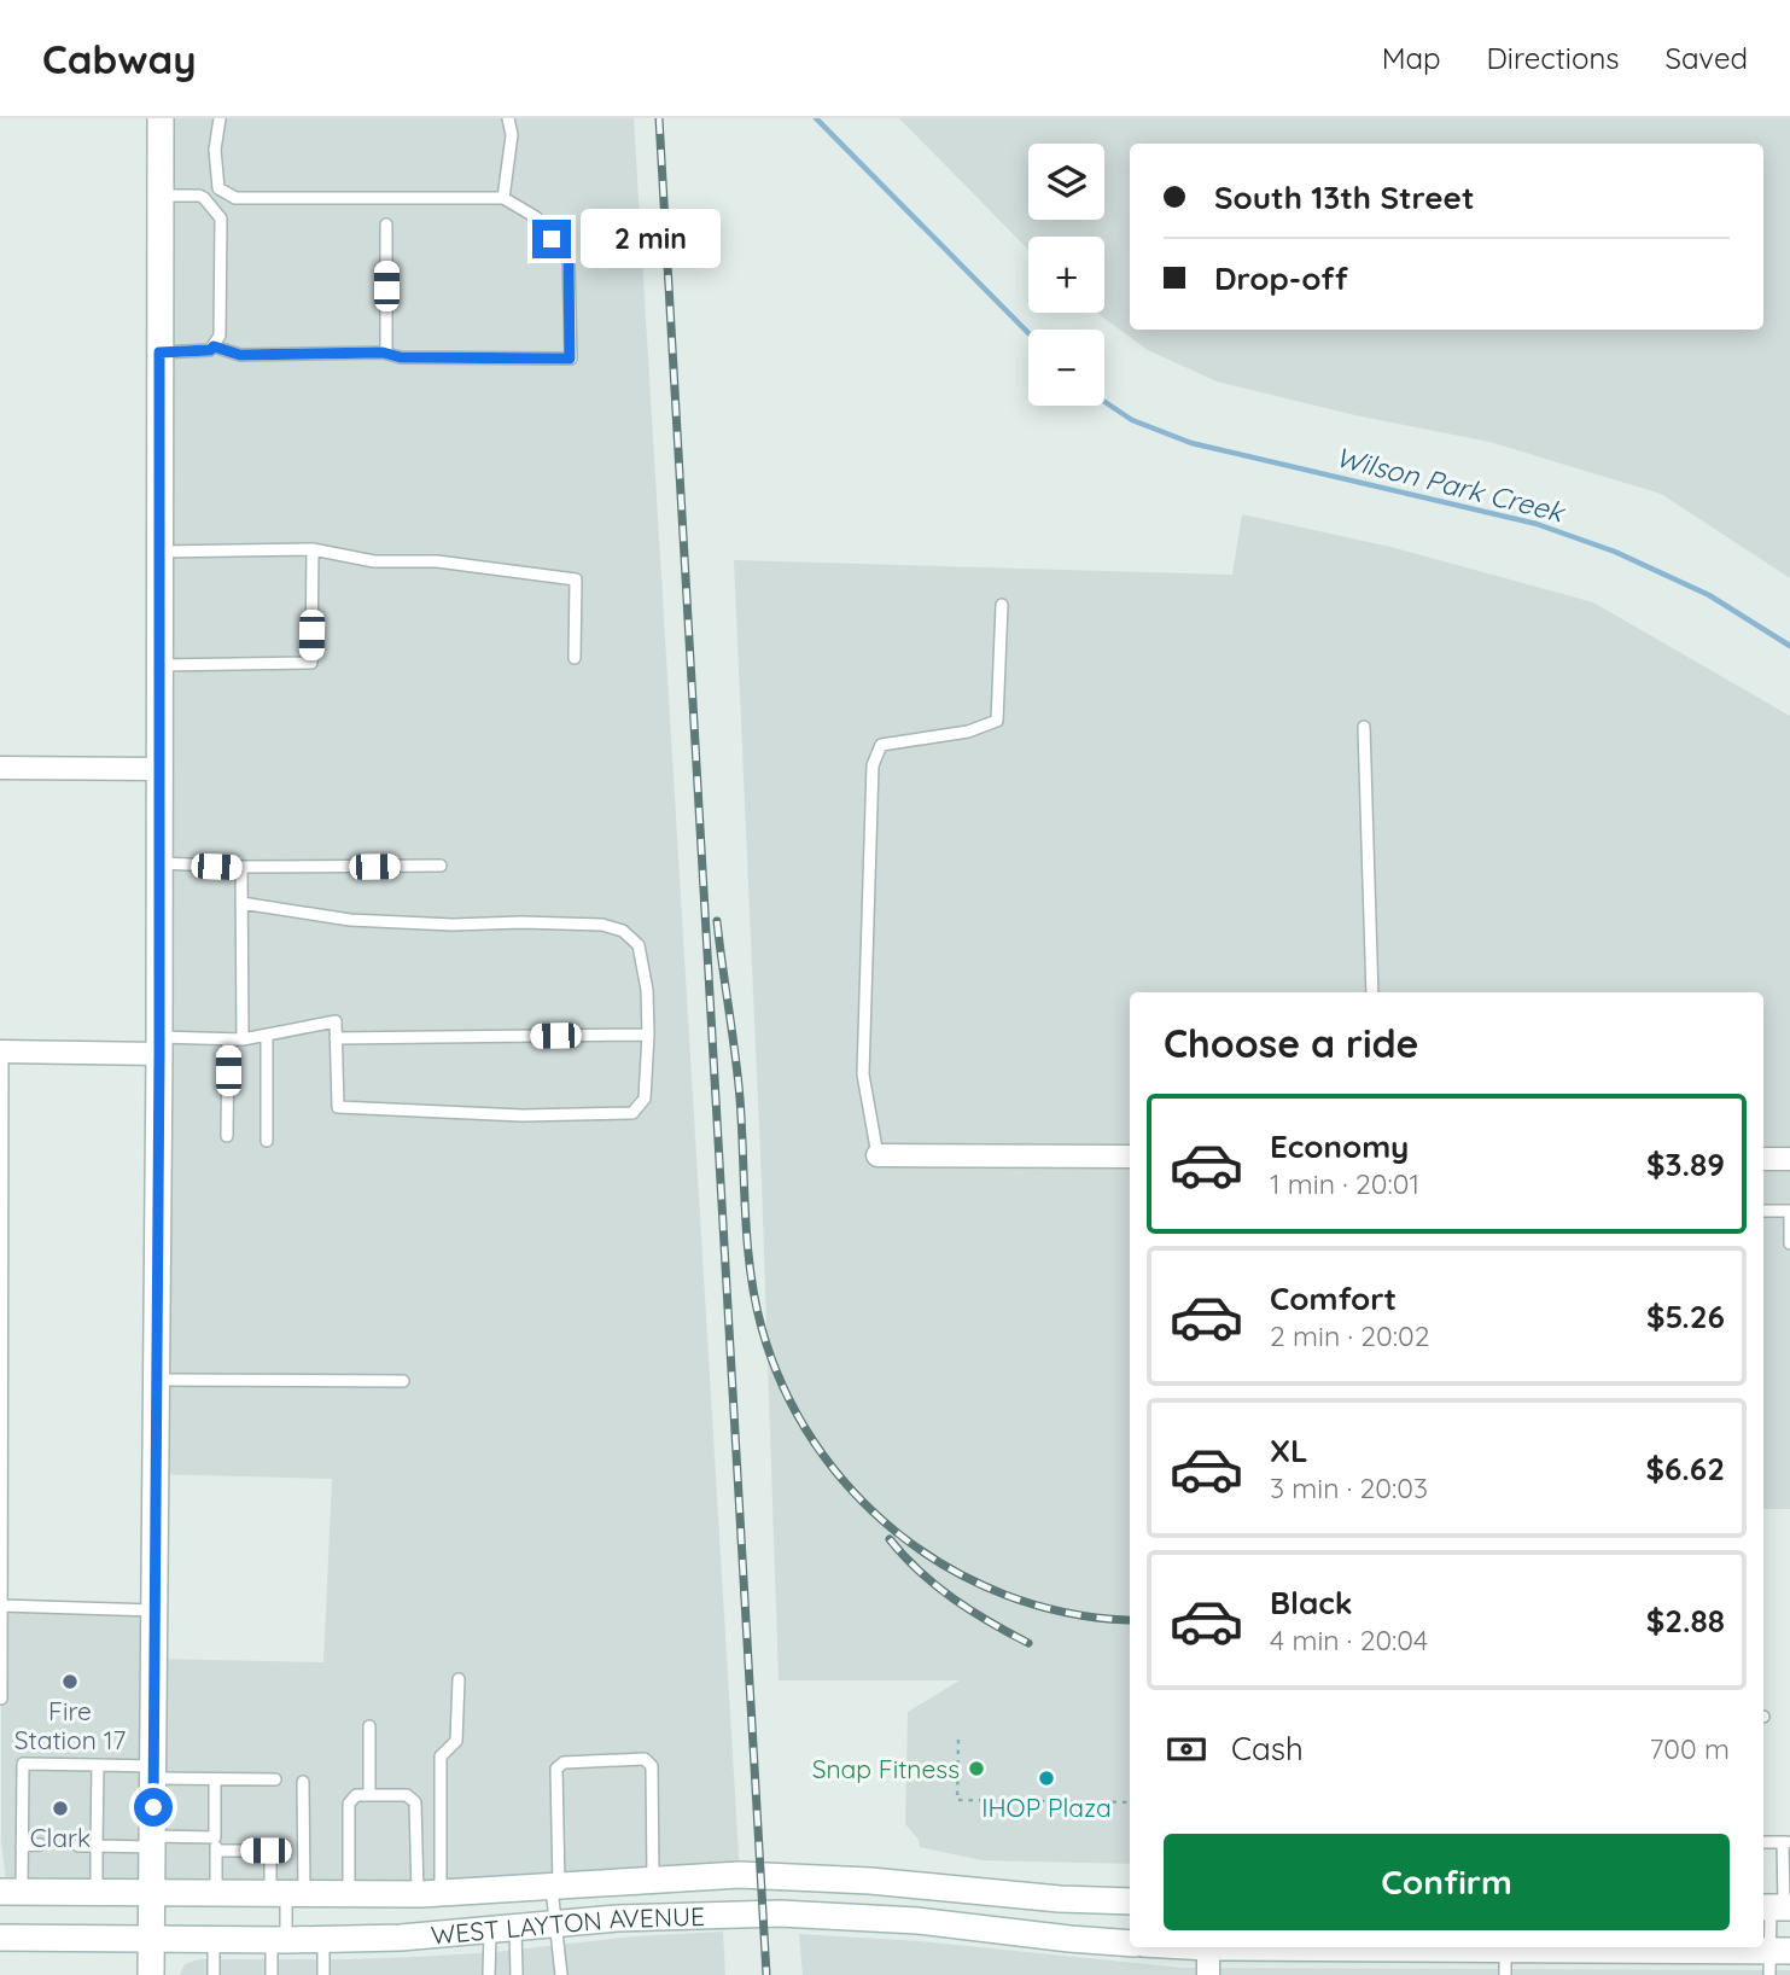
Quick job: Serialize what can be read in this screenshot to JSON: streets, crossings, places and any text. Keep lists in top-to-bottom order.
{
  "streets": {
    "main road": ["WEST LAYTON AVENUE"]
  },
  "water": ["Wilson Park Creek"],
  "places": [
    "Fire Station 17",
    "Snap Fitness",
    "IHOP Plaza",
    "Clark"
  ],
  "page": {
    "header": "Cabway",
    "nav": ["Map", "Directions", "Saved"],
    "map_buttons": ["+", "−"],
    "banner": ["South 13th Street", "Drop-off"],
    "bubble": "2 min",
    "heading": "Choose a ride",
    "list": [
      {
        "name": "Economy",
        "note": "1 min · 20:01",
        "value": "$3.89"
      },
      {
        "name": "Comfort",
        "note": "2 min · 20:02",
        "value": "$5.26"
      },
      {
        "name": "XL",
        "note": "3 min · 20:03",
        "value": "$6.62"
      },
      {
        "name": "Black",
        "note": "4 min · 20:04",
        "value": "$2.88"
      }
    ],
    "pay": ["Cash", "700 m"],
    "buttons": "Confirm"
  }
}
